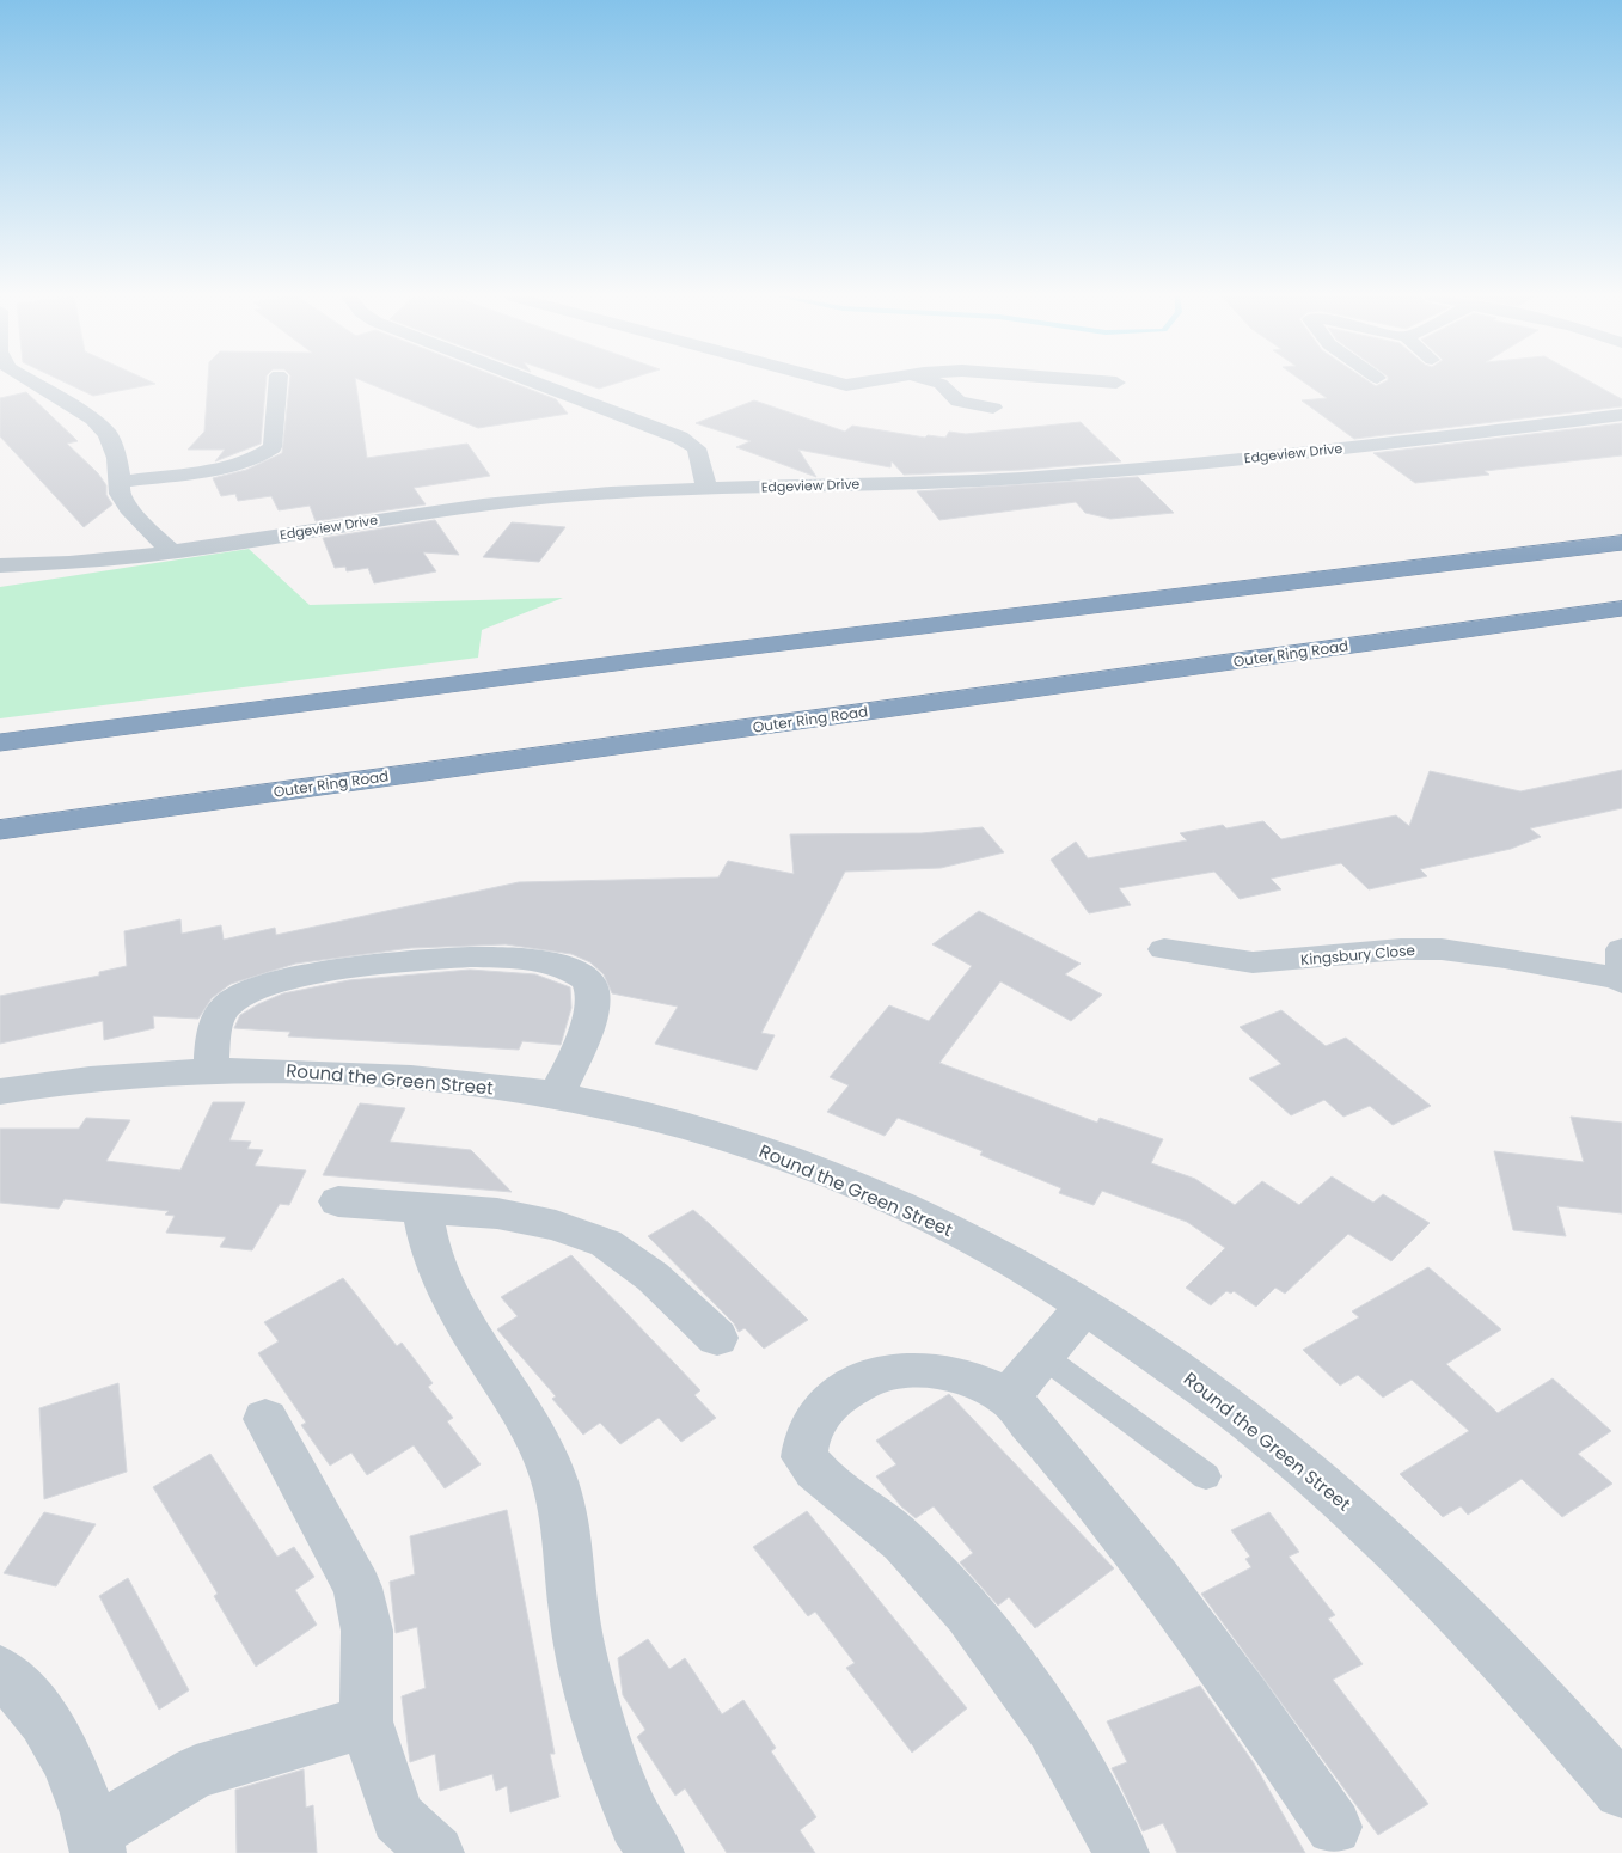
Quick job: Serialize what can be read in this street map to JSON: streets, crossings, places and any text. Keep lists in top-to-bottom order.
{
  "streets": {
    "highway": ["Outer Ring Road"],
    "street": ["Edgeview Drive", "Kingsbury Close", "Round the Green Street"]
  }
}
